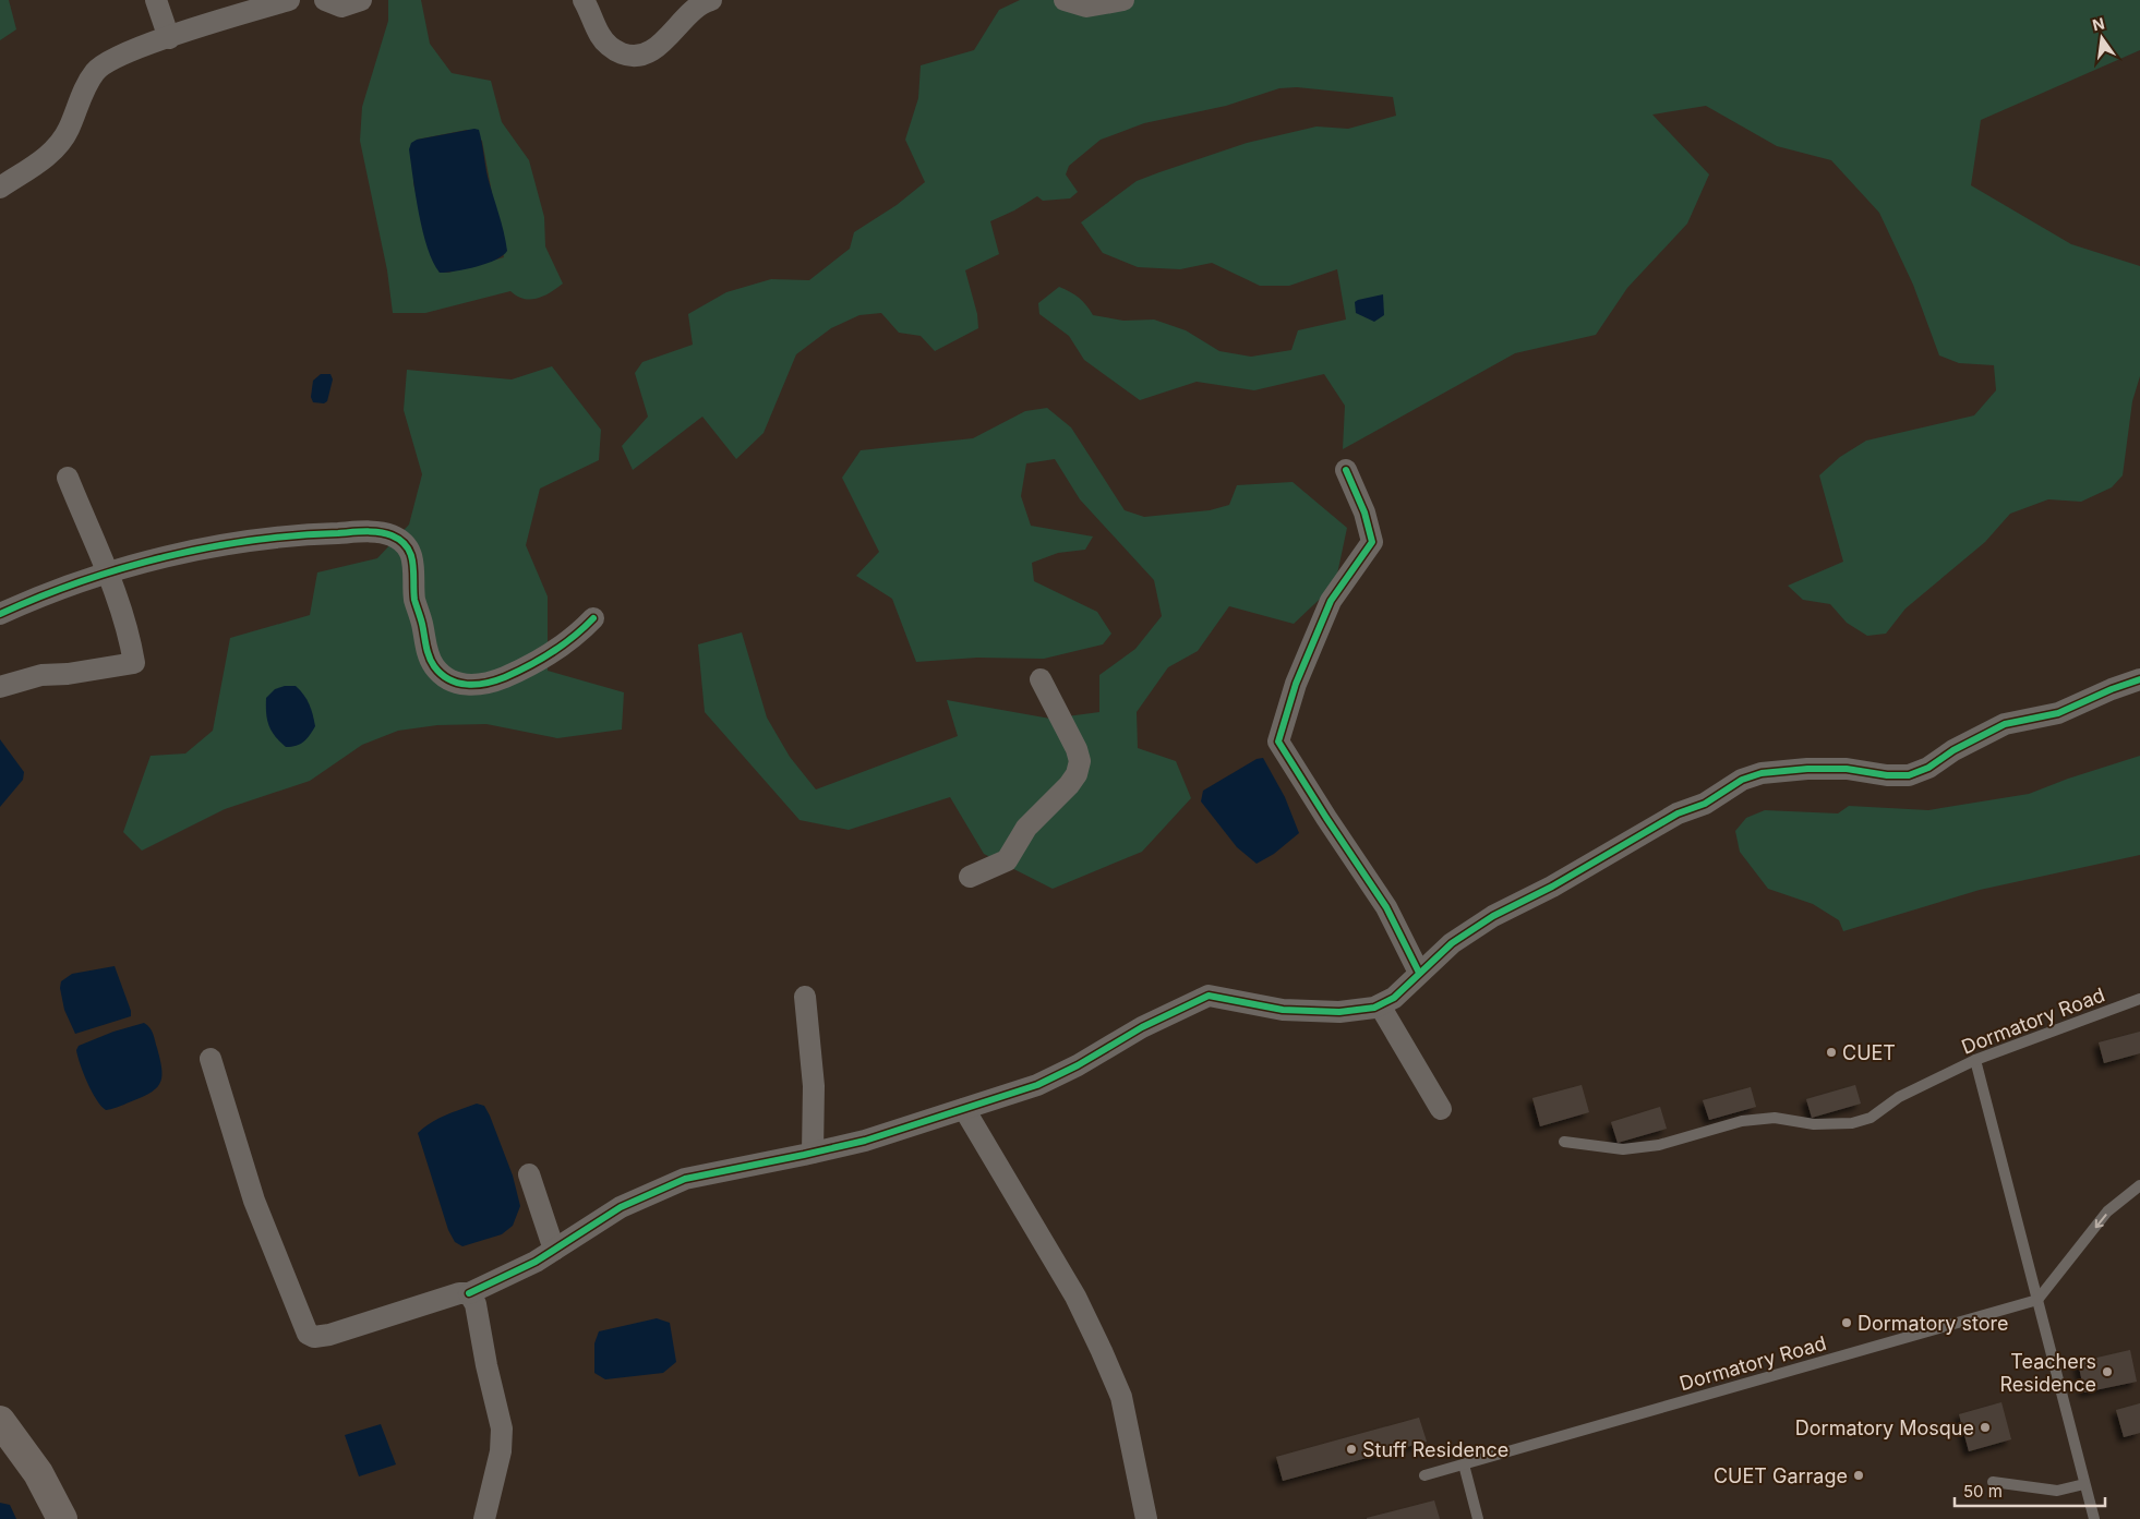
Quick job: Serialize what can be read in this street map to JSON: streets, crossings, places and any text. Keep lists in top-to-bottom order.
{
  "streets": {
    "lane": ["Dormatory Road"]
  },
  "places": [
    "CUET",
    "Dormatory store",
    "Teachers Residence",
    "Dormatory Mosque",
    "Stuff Residence",
    "CUET Garrage"
  ],
  "scale_bar": "50 m",
  "north": "top"
}
